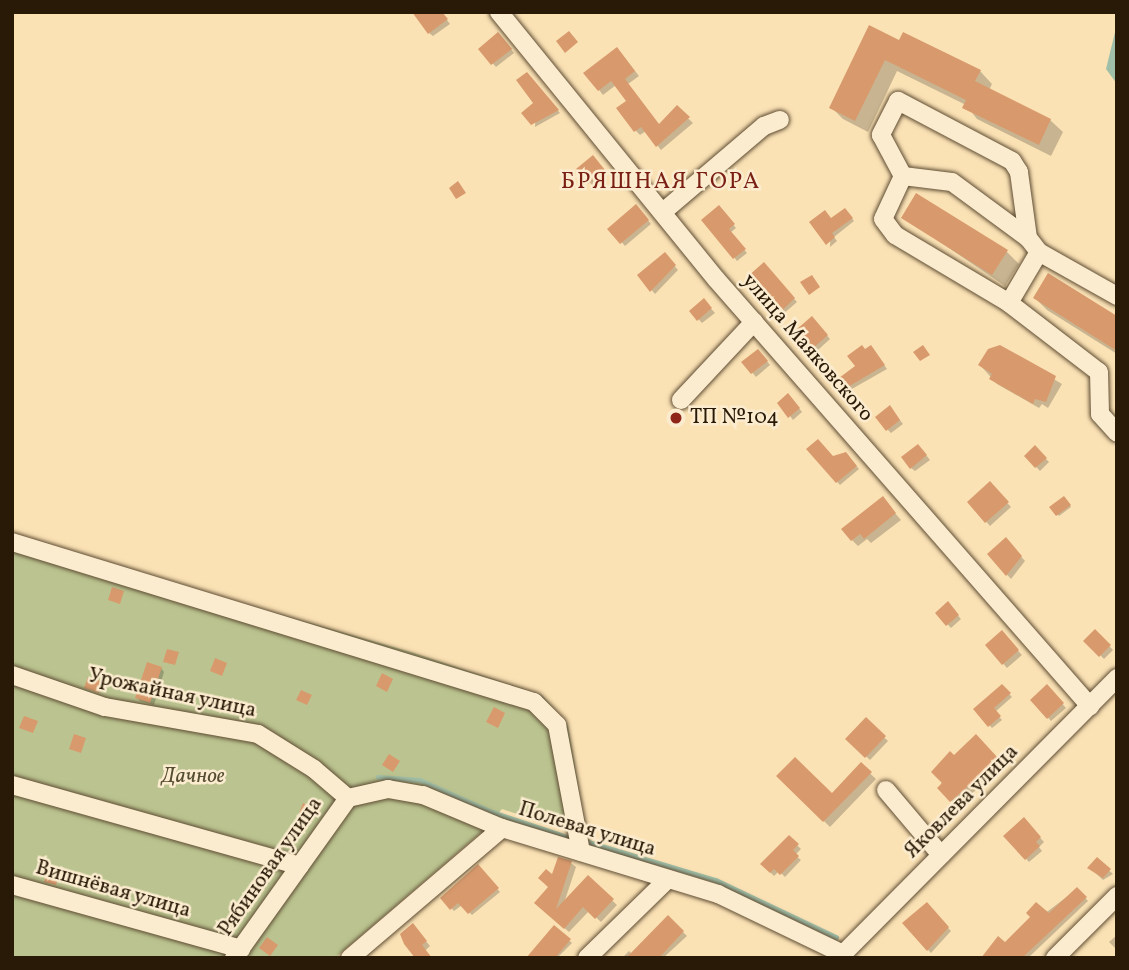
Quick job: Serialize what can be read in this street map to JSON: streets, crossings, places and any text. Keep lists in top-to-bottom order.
{
  "streets": {
    "street": [
      "улица Маяковского",
      "Урожайная улица",
      "Яковлева улица",
      "Полевая улица",
      "Рябиновая улица",
      "Вишнёвая улица"
    ]
  },
  "crossings": [
    ["улица Маяковского", "Яковлева улица"],
    ["Урожайная улица", "Рябиновая улица"],
    ["Яковлева улица", "Полевая улица"],
    ["Полевая улица", "Рябиновая улица"],
    ["Рябиновая улица", "Вишнёвая улица"]
  ],
  "districts": ["БРЯШНАЯ ГОРА"],
  "parks": ["Дачное"],
  "places": ["ТП №104"]
}
